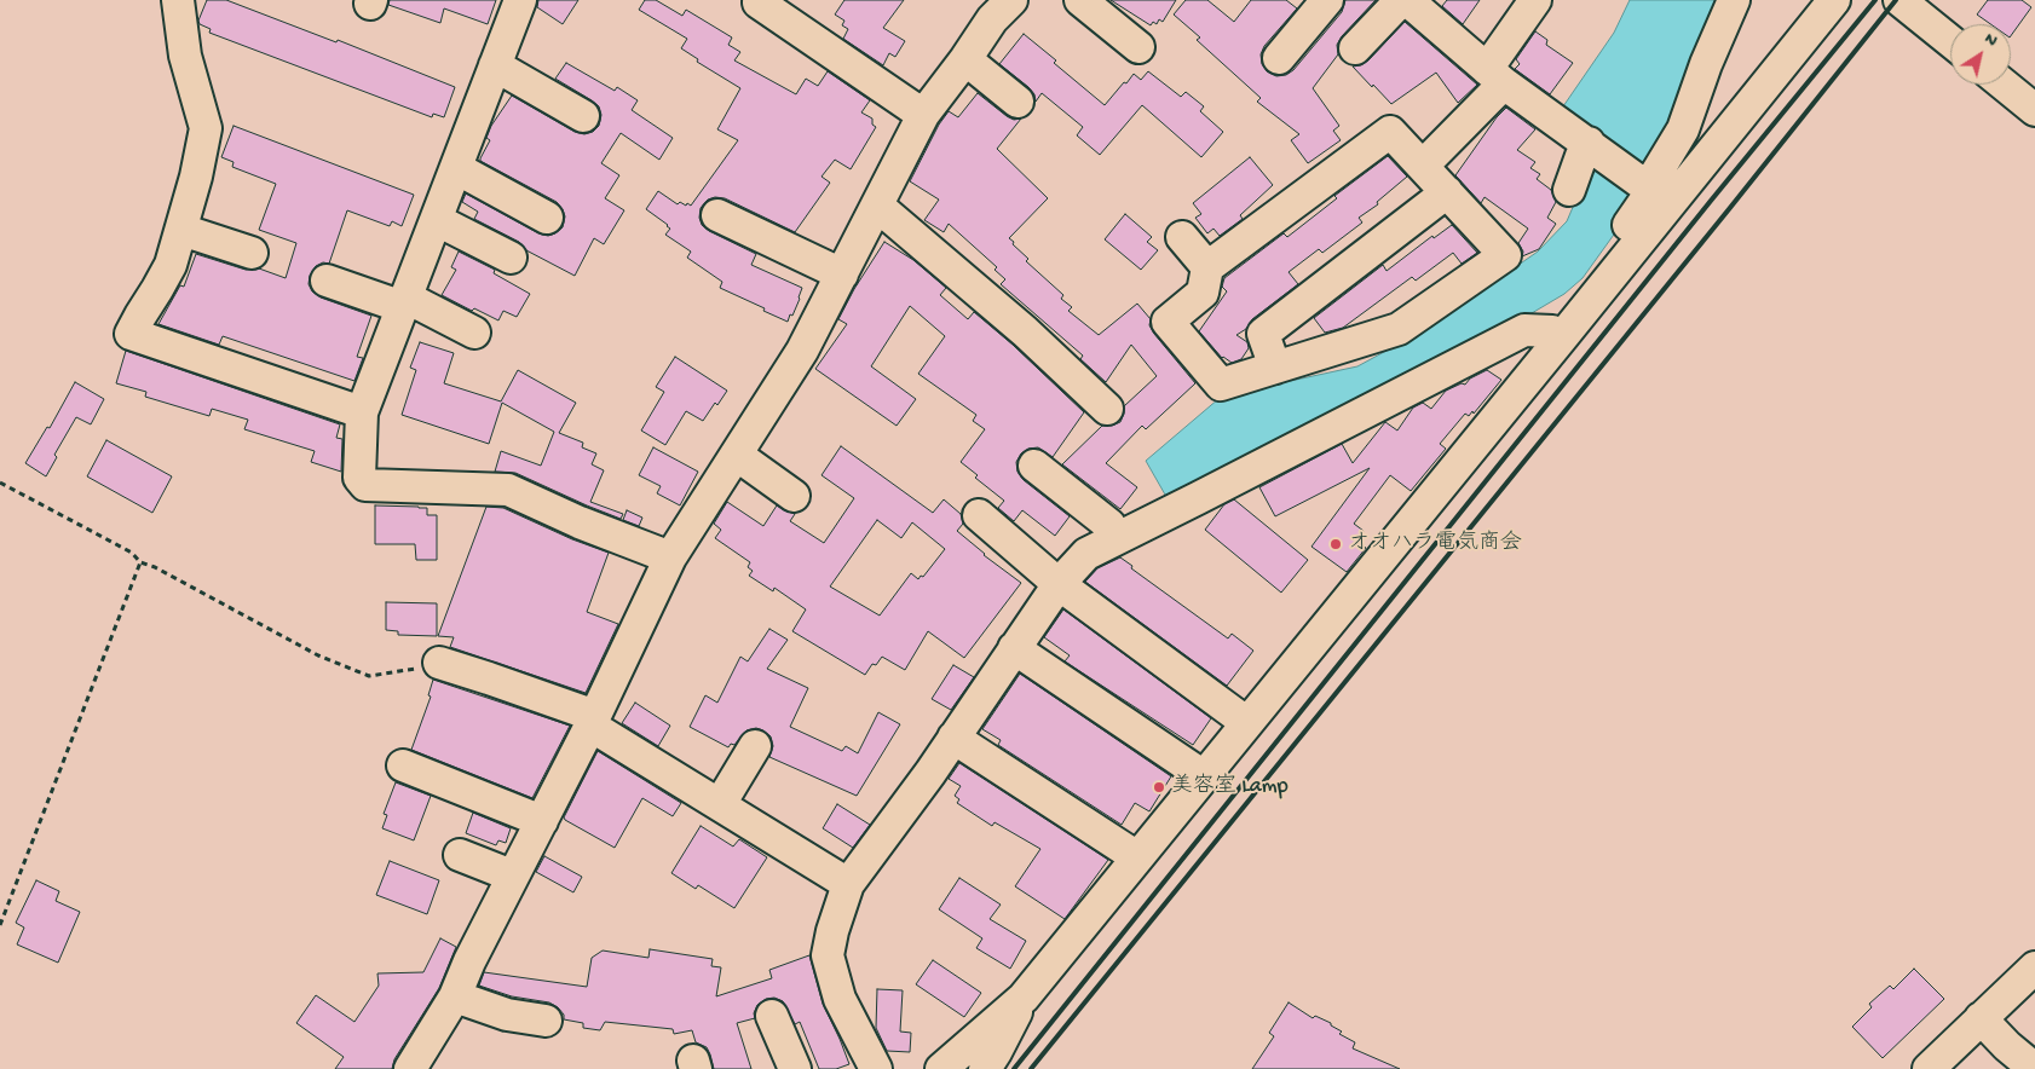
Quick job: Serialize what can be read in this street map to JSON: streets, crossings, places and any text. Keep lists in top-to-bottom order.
{
  "places": ["オオハラ電気商会", "美容室 Lamp"],
  "north": "top right"
}
